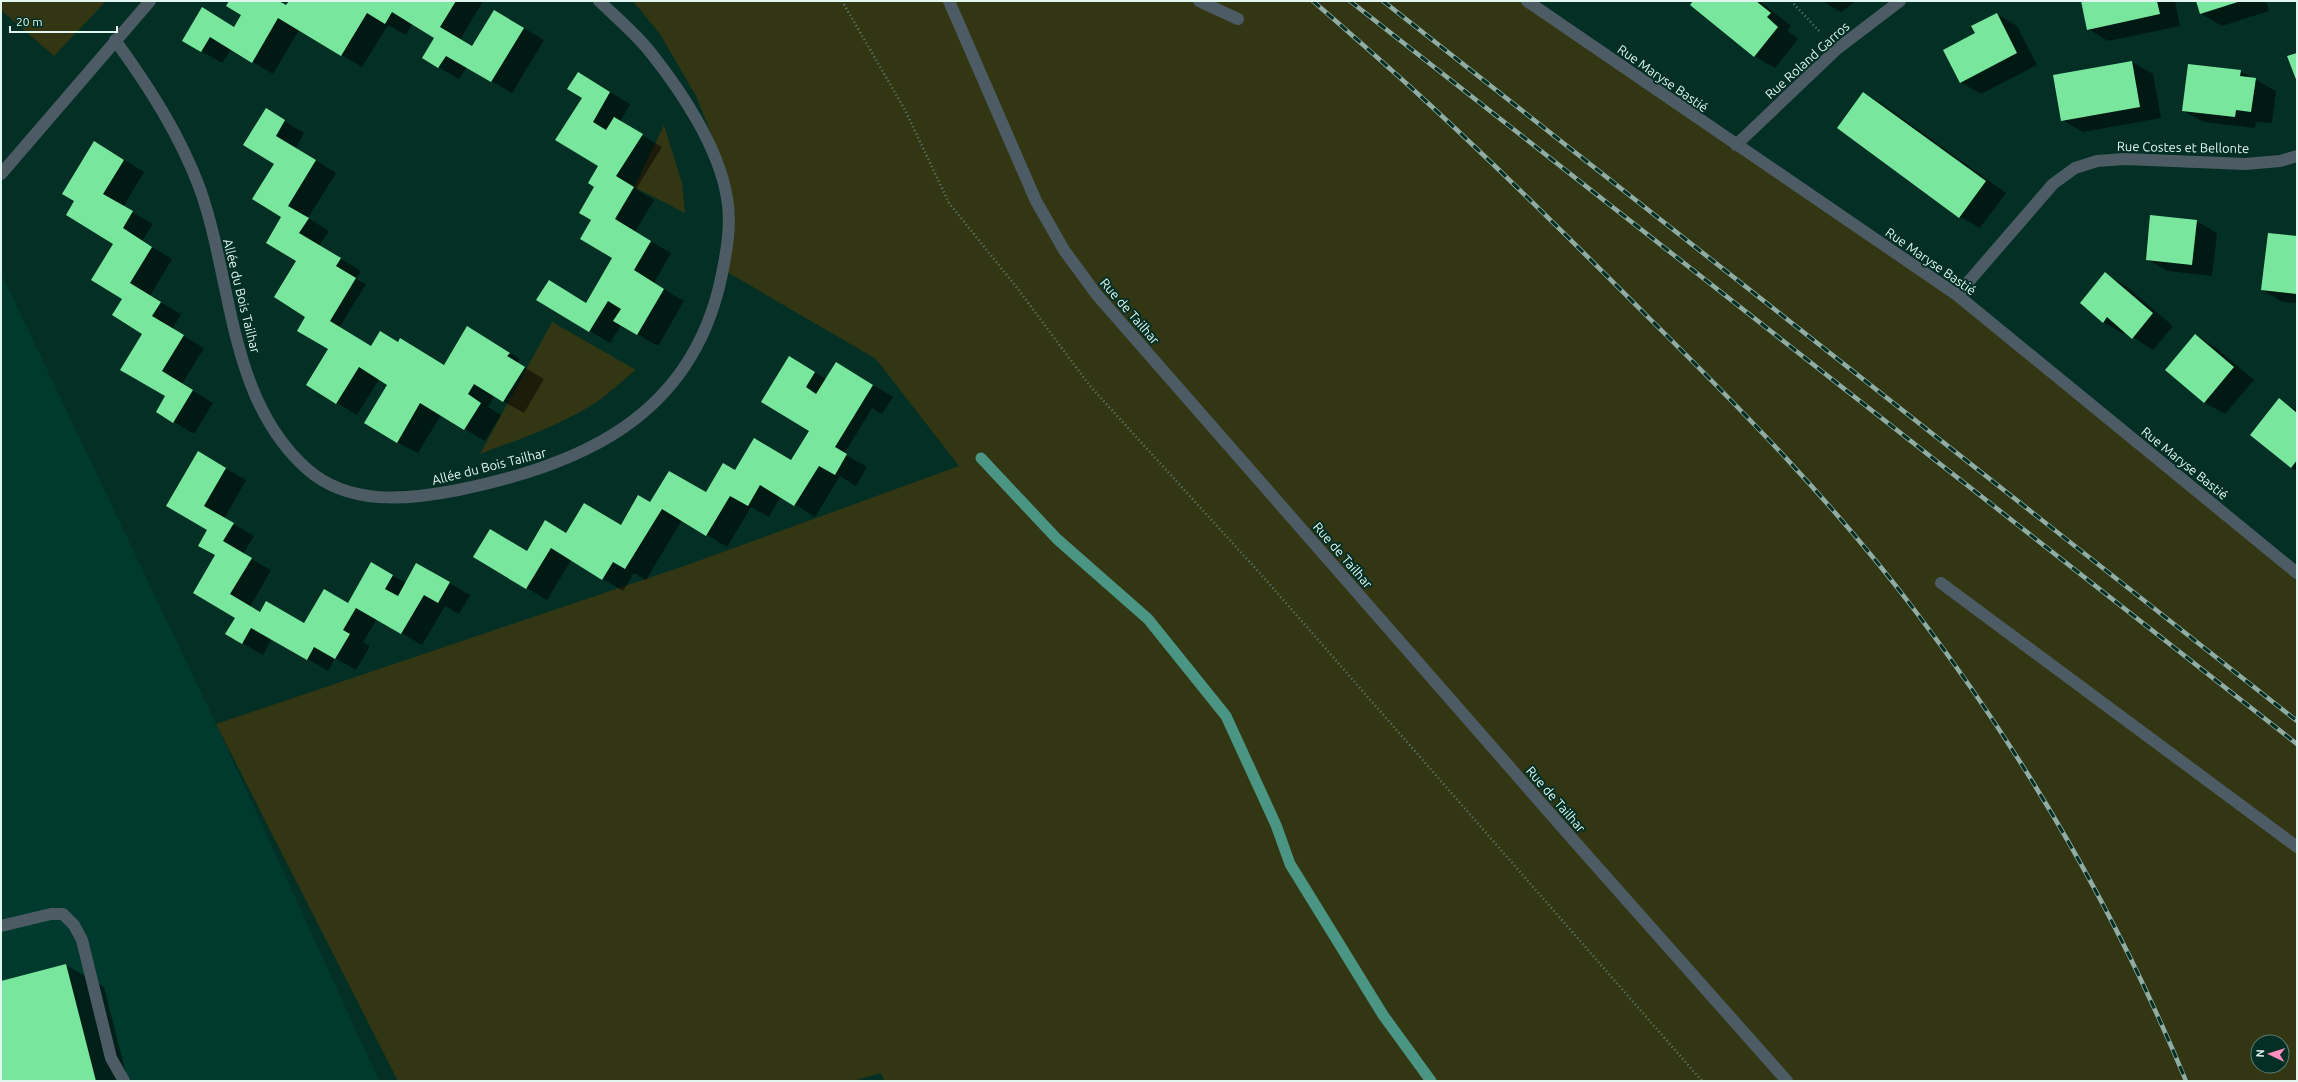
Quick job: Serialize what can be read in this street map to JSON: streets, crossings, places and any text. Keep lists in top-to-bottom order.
{
  "streets": {
    "street": [
      "Rue Roland Garros",
      "Rue Maryse Bastié",
      "Rue Costes et Bellonte",
      "Allée du Bois Tailhar",
      "Rue de Tailhar"
    ]
  },
  "crossings": [
    ["Rue Roland Garros", "Rue Maryse Bastié"],
    ["Rue Maryse Bastié", "Rue Costes et Bellonte"]
  ],
  "scale_bar": "20 m",
  "north": "left"
}
